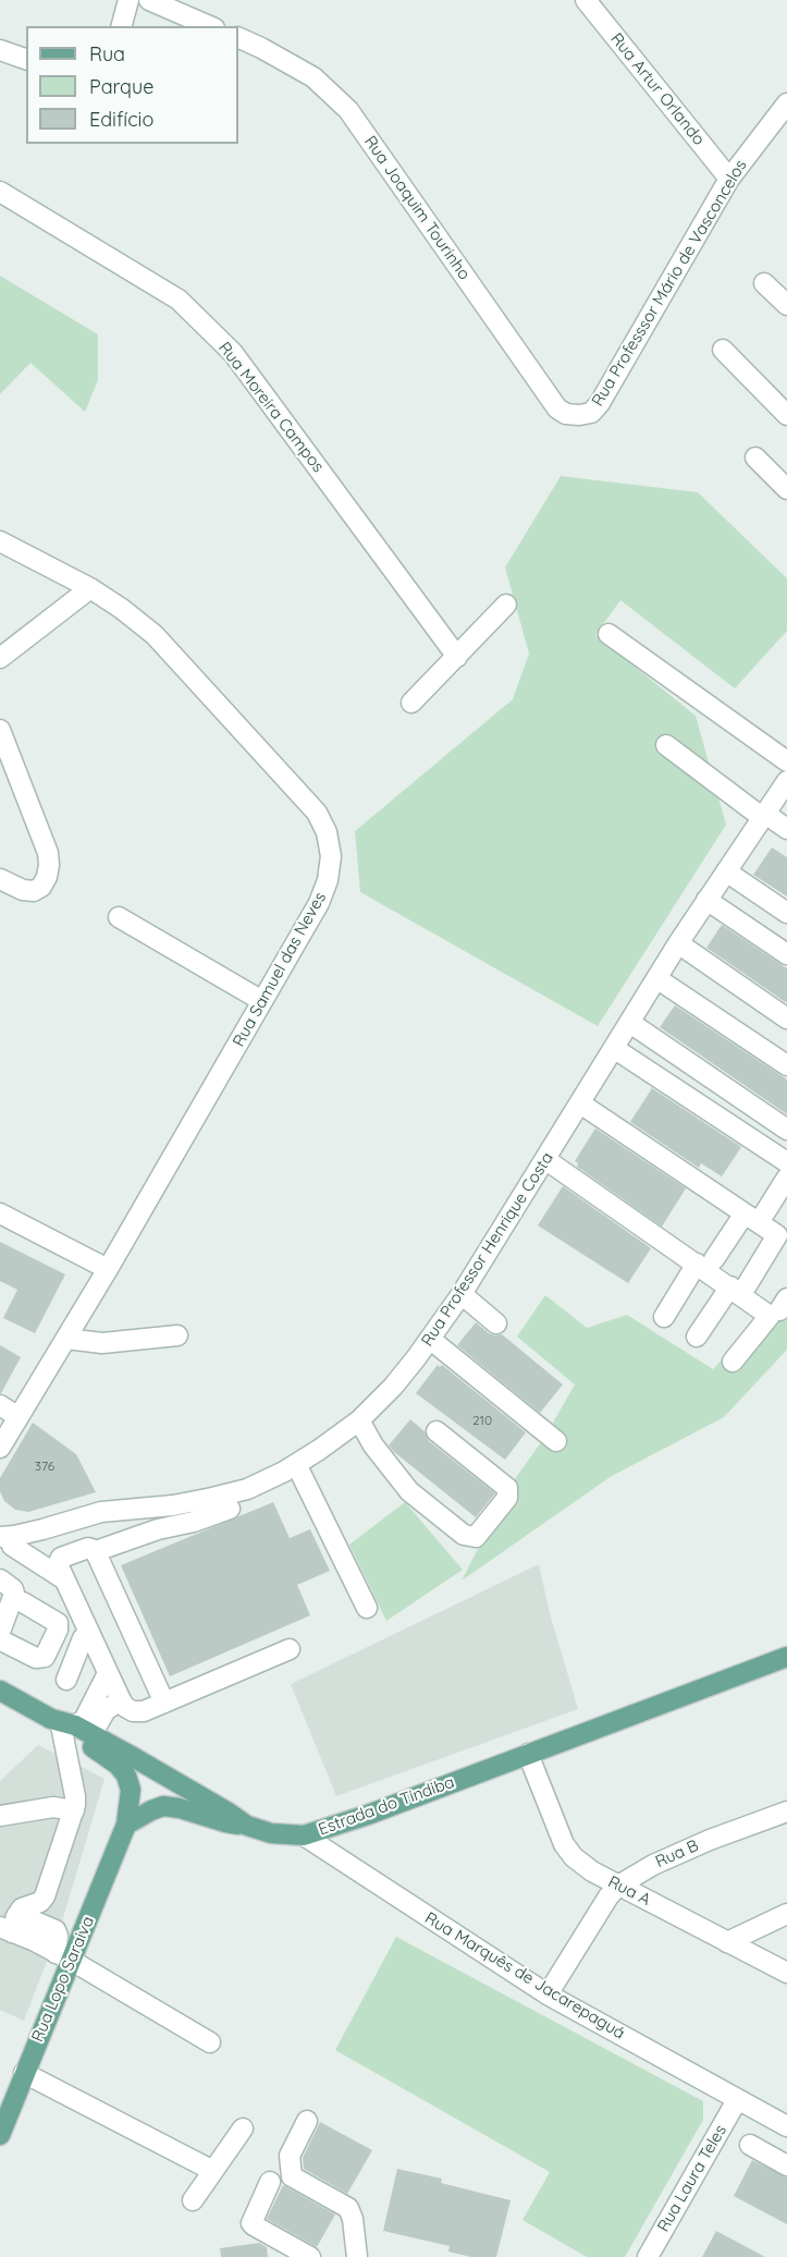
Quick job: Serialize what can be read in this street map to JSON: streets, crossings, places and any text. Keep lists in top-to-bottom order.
{
  "streets": {
    "main road": ["Estrada do Tindiba", "Rua Lopo Saraiva"],
    "street": [
      "Rua Artur Orlando",
      "Rua Joaquim Tourinho",
      "Rua Professsor Mário de Vasconcelos",
      "Rua Moreira Campos",
      "Rua Samuel das Neves",
      "Rua Professor Henrique Costa",
      "Rua B",
      "Rua A",
      "Rua Marquês de Jacarepaguá",
      "Rua Laura Teles"
    ]
  },
  "crossings": [
    ["Rua Artur Orlando", "Rua Professsor Mário de Vasconcelos"],
    ["Rua Joaquim Tourinho", "Rua Professsor Mário de Vasconcelos"],
    ["Estrada do Tindiba", "Rua A"],
    ["Estrada do Tindiba", "Rua Marquês de Jacarepaguá"],
    ["Estrada do Tindiba", "Rua Lopo Saraiva"],
    ["Rua B", "Rua A"],
    ["Rua B", "Rua Marquês de Jacarepaguá"],
    ["Rua Marquês de Jacarepaguá", "Rua Laura Teles"]
  ],
  "house_numbers": ["210", "376"],
  "legend": ["Rua", "Parque", "Edifício"]
}
